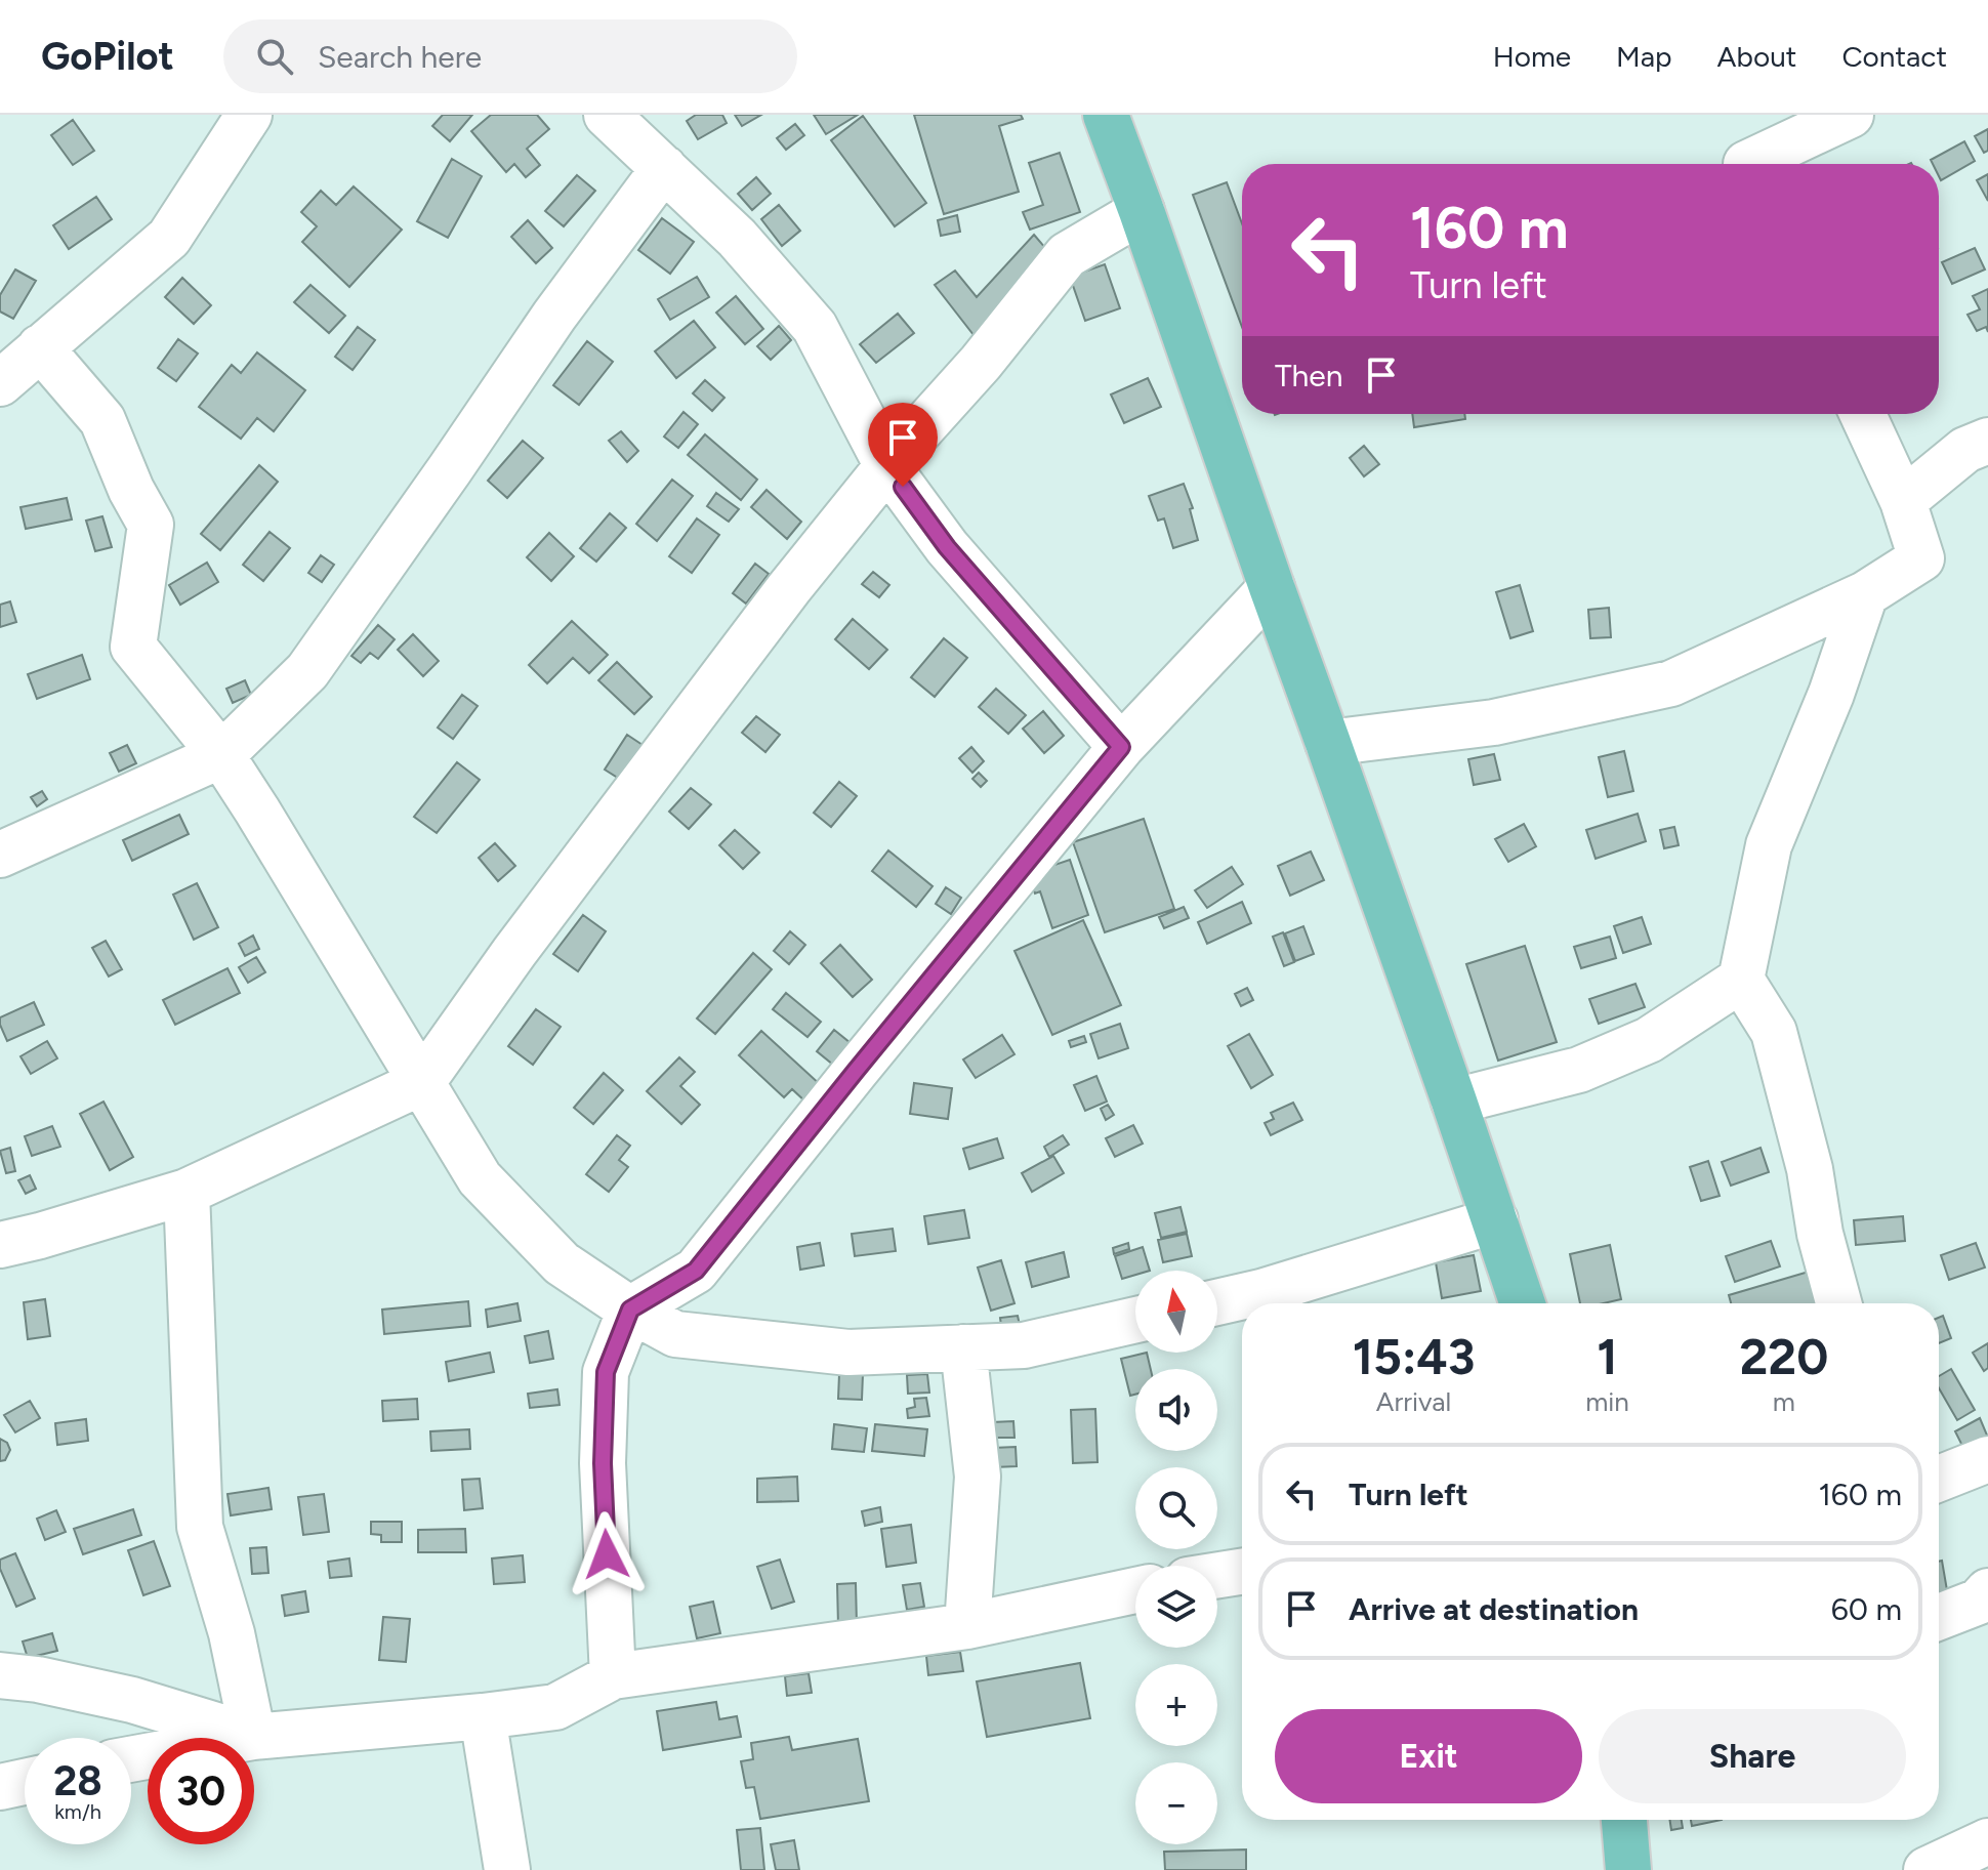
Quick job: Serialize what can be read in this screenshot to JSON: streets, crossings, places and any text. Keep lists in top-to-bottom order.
{
  "north": "top",
  "page": {
    "header": "GoPilot",
    "search": "Search here",
    "nav": [
      "Home",
      "Map",
      "About",
      "Contact"
    ],
    "turn": ["160 m", "Turn left"],
    "then": "Then",
    "map_buttons": ["+", "−"],
    "eta": [
      "15:43",
      "Arrival",
      "1",
      "min",
      "220",
      "m"
    ],
    "list": [
      {
        "name": "Turn left",
        "value": "160 m"
      },
      {
        "name": "Arrive at destination",
        "value": "60 m"
      }
    ],
    "buttons": ["Exit", "Share"],
    "speed": "28 km/h",
    "limit": "30"
  }
}
